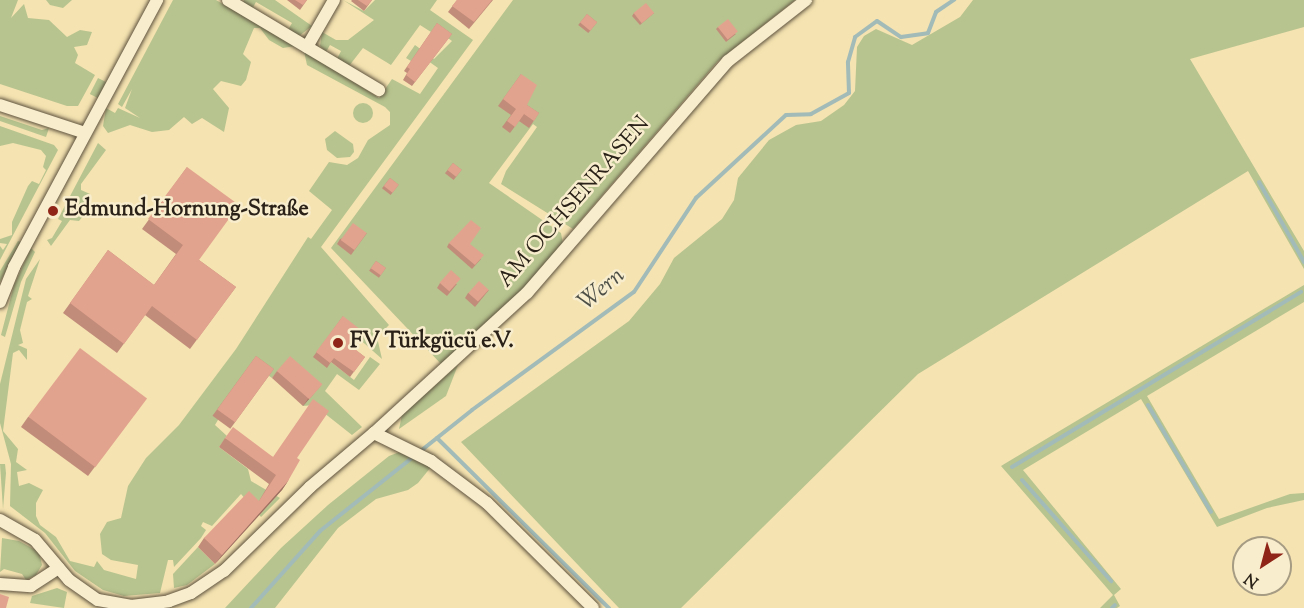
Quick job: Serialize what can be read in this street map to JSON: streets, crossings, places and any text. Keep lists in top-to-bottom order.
{
  "streets": {
    "street": ["AM OCHSENRASEN"]
  },
  "water": ["Wern"],
  "places": ["Edmund-Hornung-Straße", "FV Türkgücü e.V."],
  "north": "bottom left"
}
